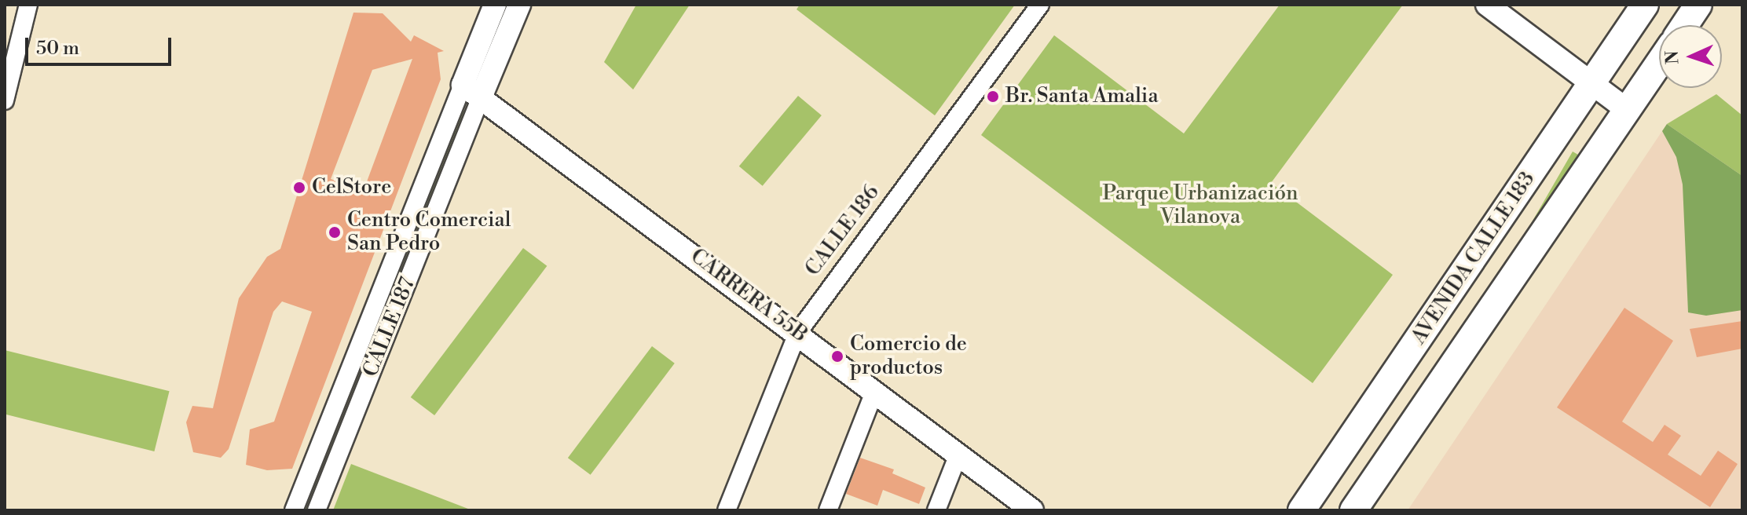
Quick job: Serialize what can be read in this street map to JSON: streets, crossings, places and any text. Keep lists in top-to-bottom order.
{
  "streets": {
    "main road": ["AVENIDA CALLE 183"],
    "street": ["CALLE 186", "CARRERA 55B", "CALLE 187"]
  },
  "crossings": [
    ["CALLE 186", "CARRERA 55B"],
    ["CARRERA 55B", "CALLE 187"]
  ],
  "parks": ["Parque Urbanización Vilanova"],
  "places": [
    "Br. Santa Amalia",
    "CelStore",
    "Centro Comercial San Pedro",
    "Comercio de productos"
  ],
  "scale_bar": "50 m",
  "north": "left"
}
